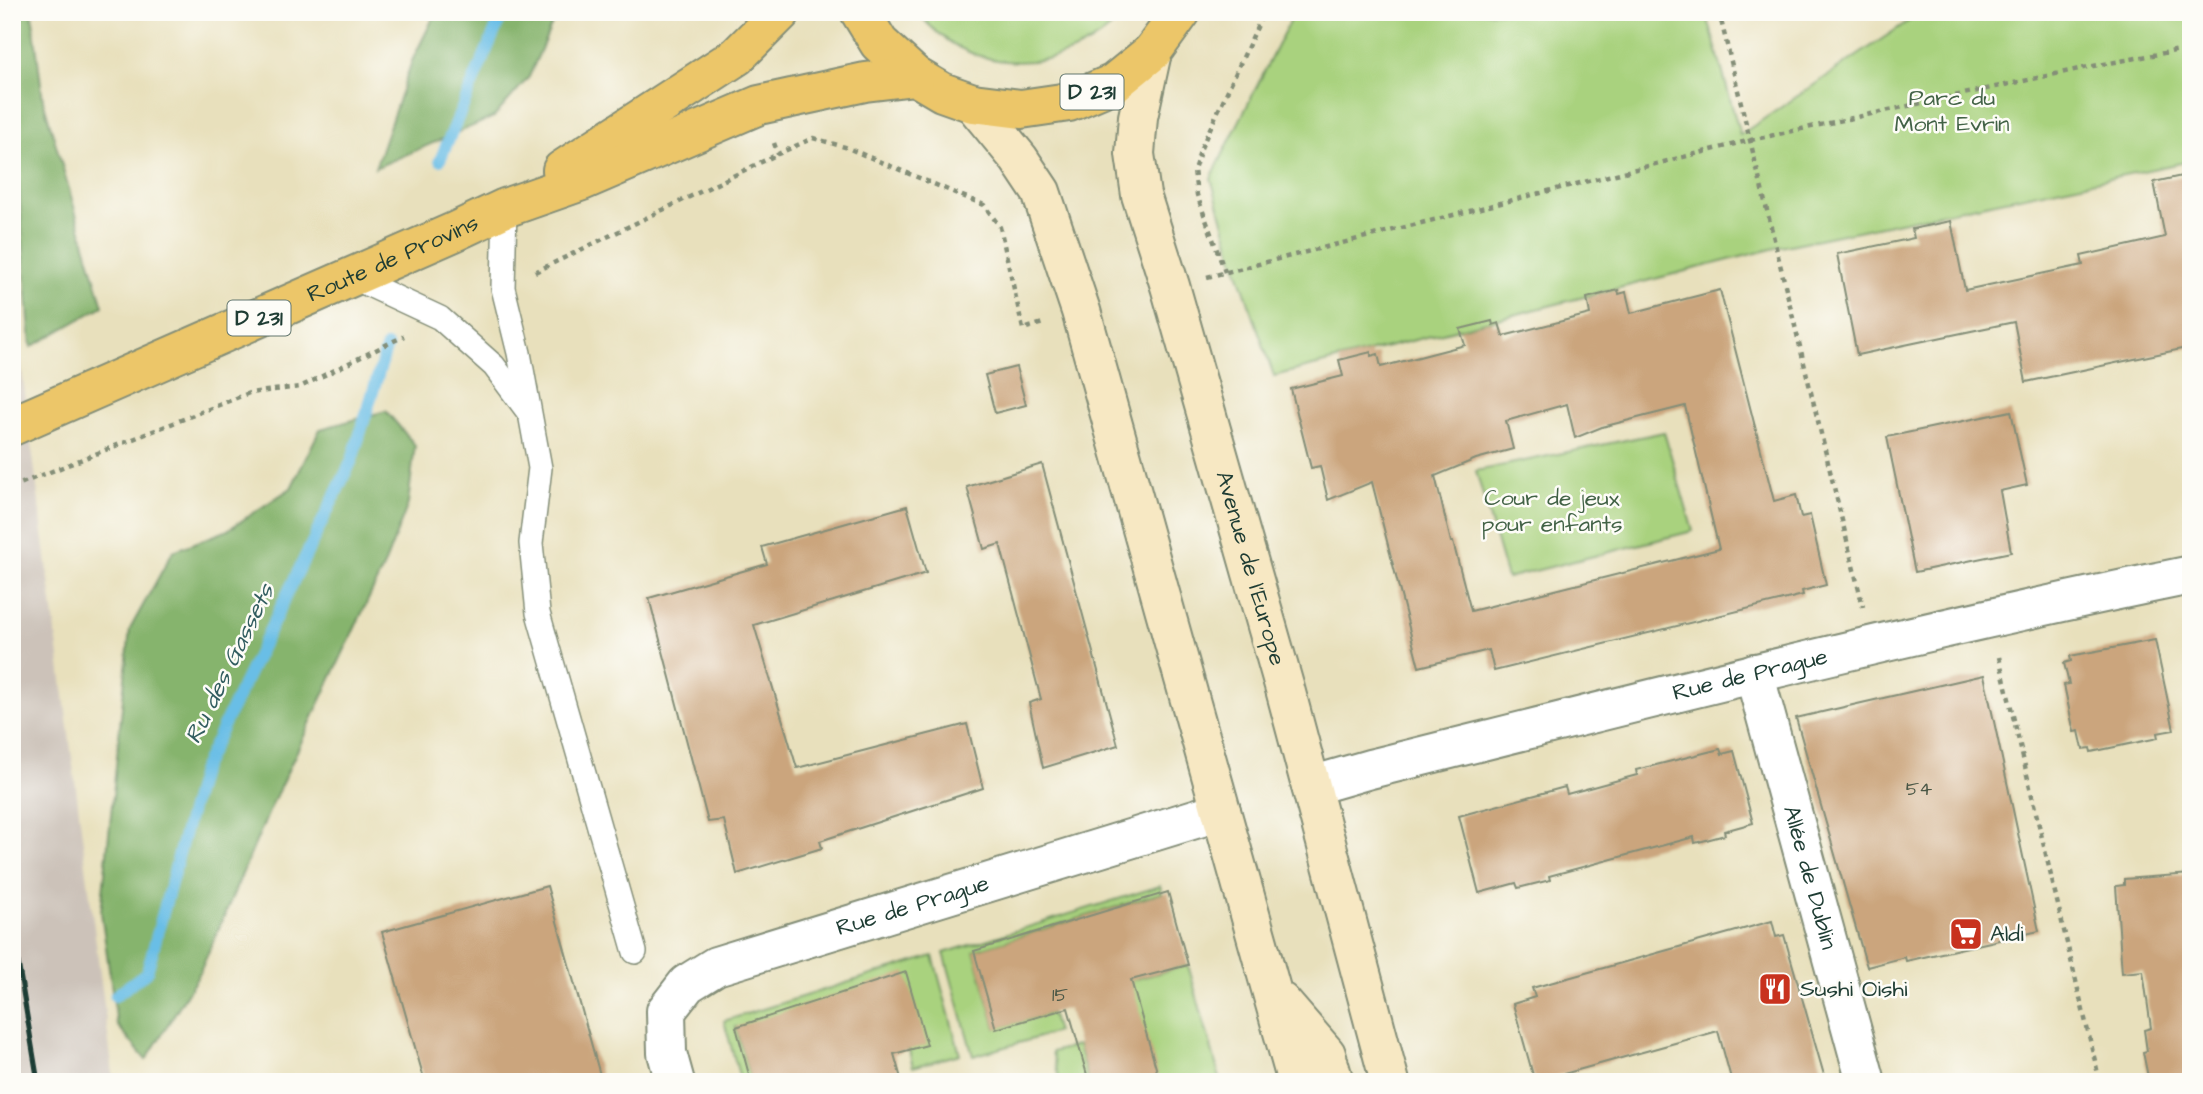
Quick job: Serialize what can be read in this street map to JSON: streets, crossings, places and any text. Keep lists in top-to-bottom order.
{
  "streets": {
    "main road": ["D 231", "Route de Provins", "Avenue de l'Europe"],
    "street": ["Rue de Prague", "Allée de Dublin"]
  },
  "crossings": [
    ["D 231", "Route de Provins"],
    ["D 231", "Avenue de l'Europe"],
    ["Avenue de l'Europe", "Rue de Prague"],
    ["Rue de Prague", "Allée de Dublin"]
  ],
  "water": ["Ru des Gassets"],
  "parks": ["Parc du Mont Evrin", "Cour de jeux pour enfants"],
  "places": {
    "supermarket": ["Aldi"],
    "restaurant": ["Sushi Oishi"]
  },
  "house_numbers": ["54", "15"]
}
